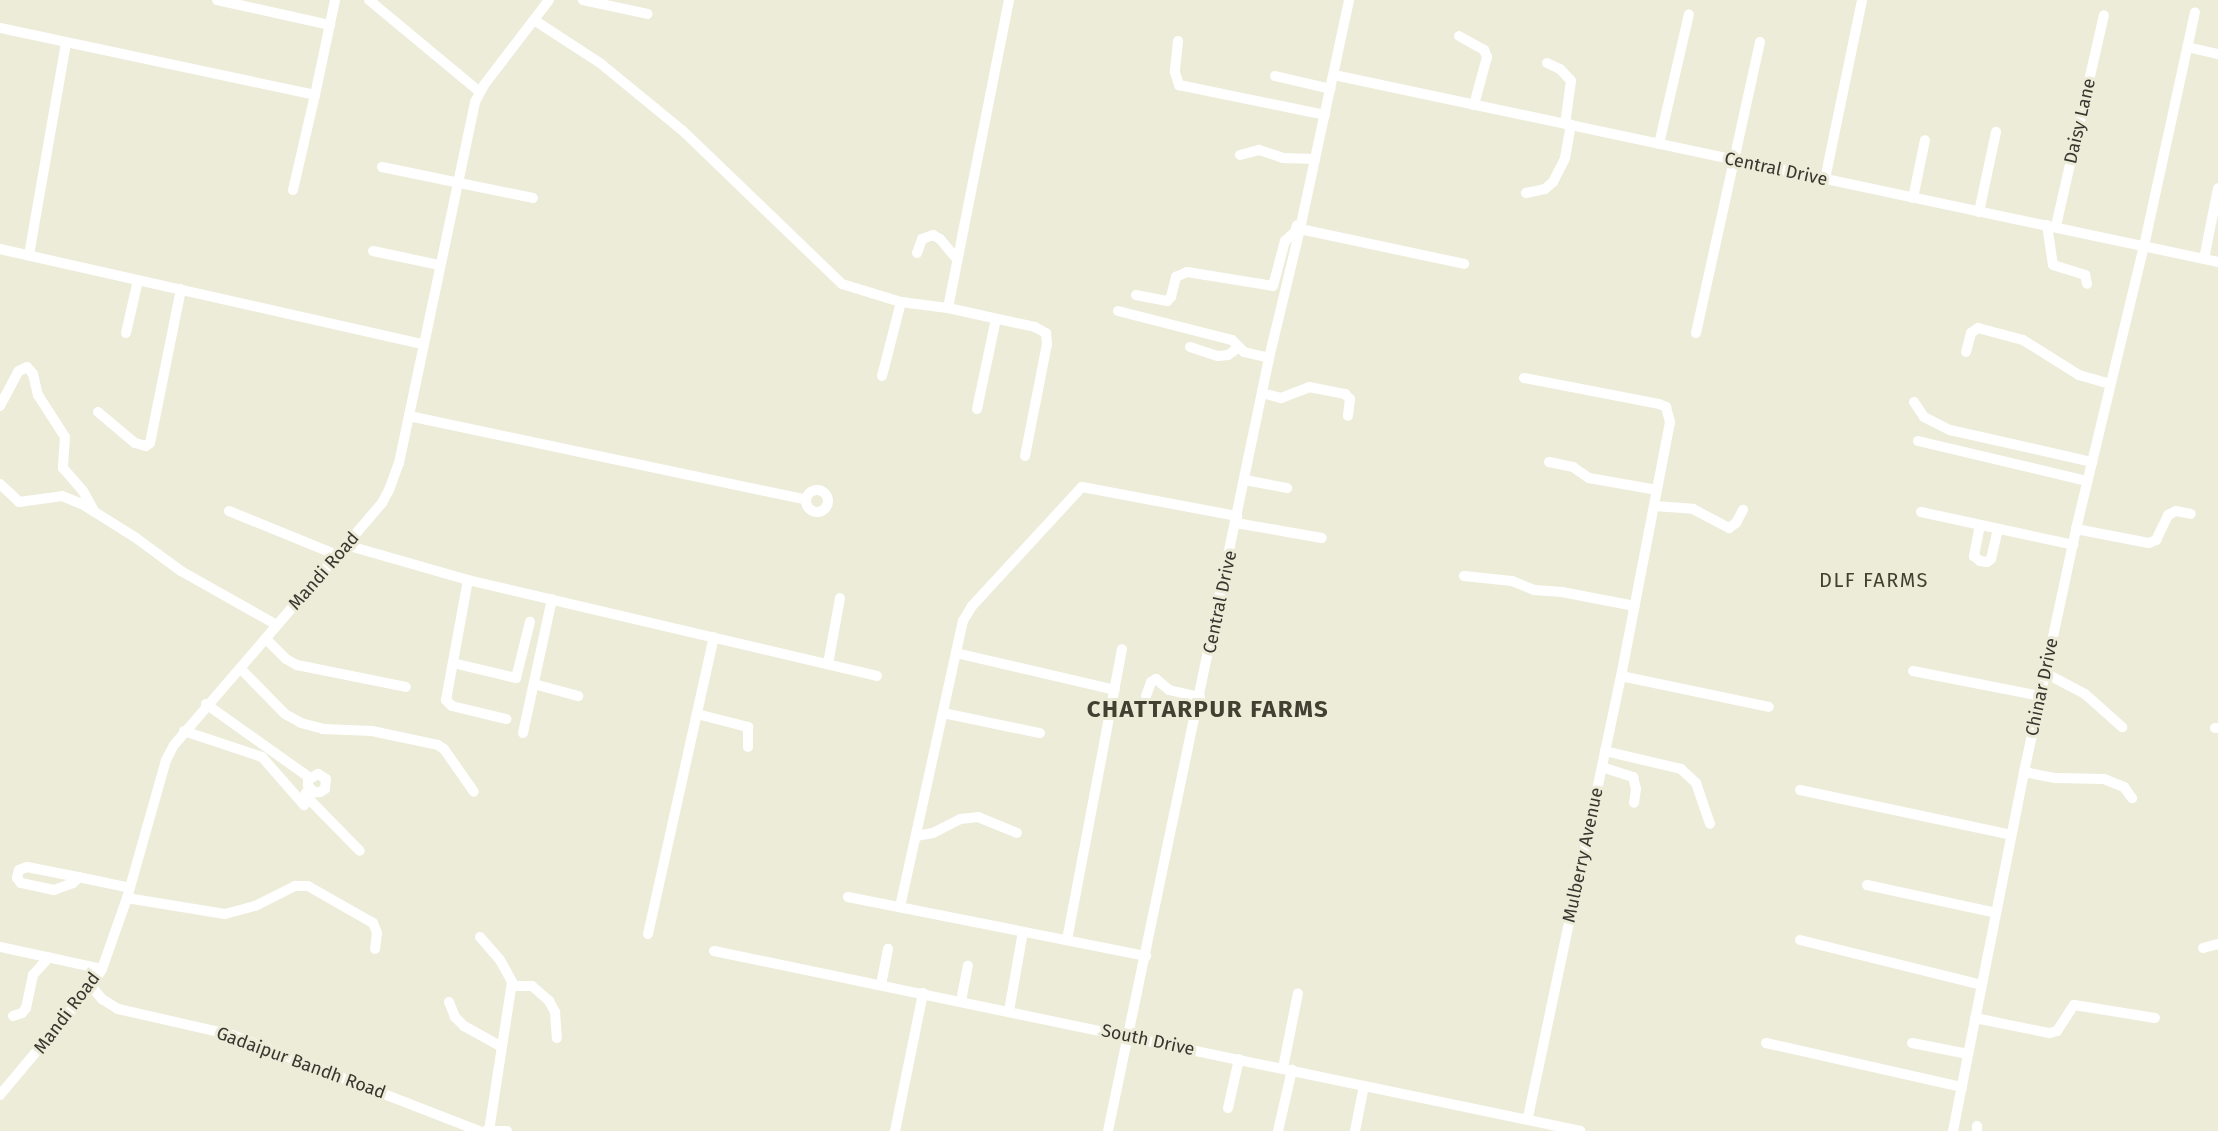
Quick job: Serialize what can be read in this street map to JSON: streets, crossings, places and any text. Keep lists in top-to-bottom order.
{
  "streets": {
    "street": [
      "Daisy Lane",
      "Central Drive",
      "Mandi Road",
      "Chinar Drive",
      "Mulberry Avenue",
      "South Drive",
      "Gadaipur Bandh Road"
    ]
  },
  "crossings": [
    ["Daisy Lane", "Central Drive"],
    ["Central Drive", "Chinar Drive"],
    ["Central Drive", "South Drive"],
    ["Mandi Road", "Gadaipur Bandh Road"],
    ["Mulberry Avenue", "South Drive"]
  ],
  "districts": ["DLF FARMS", "CHATTARPUR FARMS"]
}
